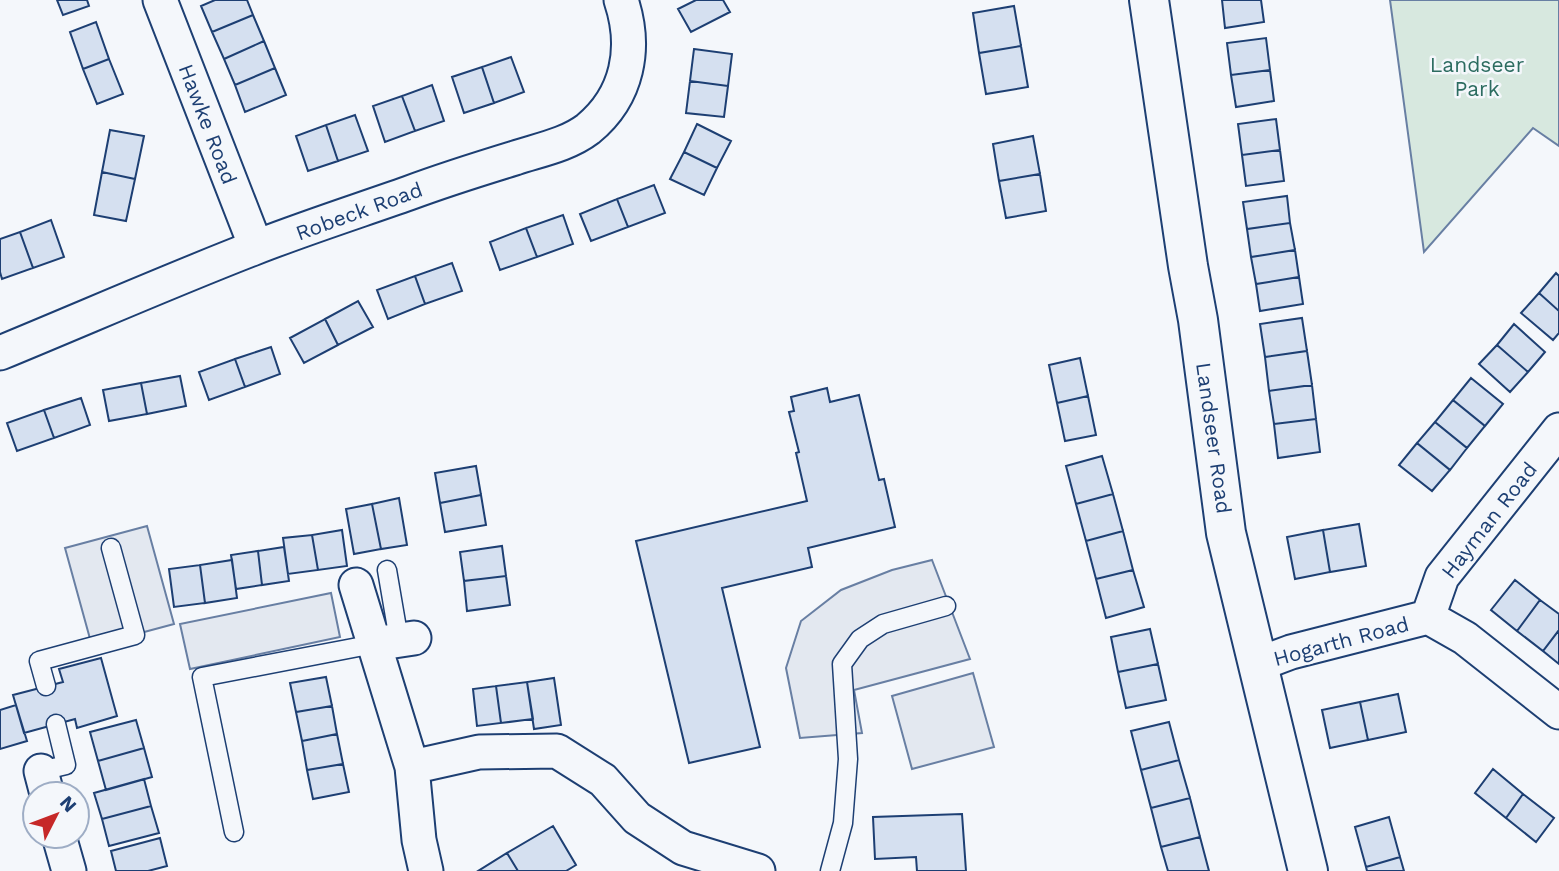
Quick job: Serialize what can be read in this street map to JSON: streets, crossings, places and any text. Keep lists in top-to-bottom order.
{
  "streets": {
    "street": [
      "Hawke Road",
      "Robeck Road",
      "Landseer Road",
      "Hayman Road",
      "Hogarth Road"
    ]
  },
  "crossings": [
    ["Hawke Road", "Robeck Road"],
    ["Landseer Road", "Hogarth Road"],
    ["Hayman Road", "Hogarth Road"]
  ],
  "parks": ["Landseer Park"],
  "north": "top right"
}
